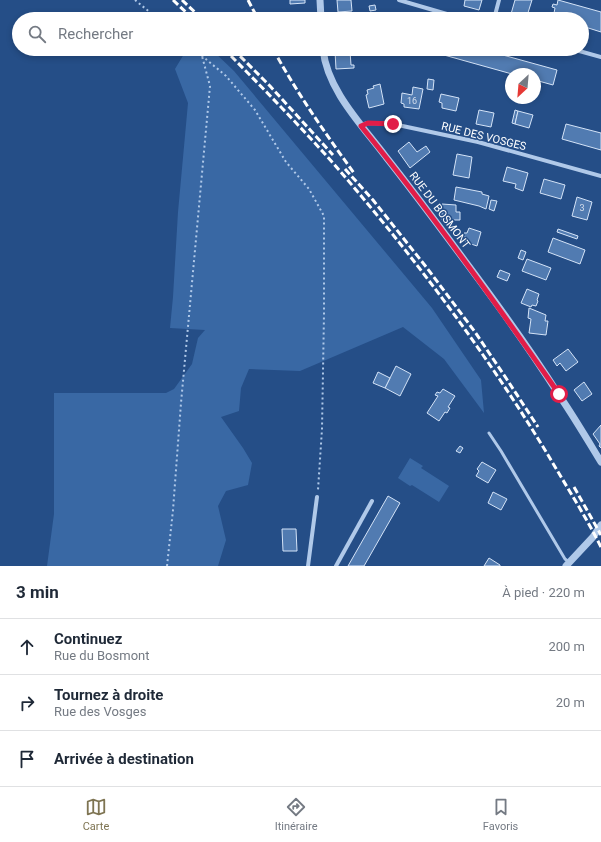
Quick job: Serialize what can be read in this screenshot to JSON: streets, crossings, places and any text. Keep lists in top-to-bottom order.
{
  "streets": {
    "street": ["RUE DES VOSGES", "RUE DU BOSMONT"]
  },
  "crossings": [
    ["RUE DES VOSGES", "RUE DU BOSMONT"]
  ],
  "house_numbers": ["16", "3"],
  "north": "bottom left",
  "page": {
    "search": "Rechercher",
    "heading": ["3 min", "À pied · 220 m"],
    "list": [
      ["Continuez", "Rue du Bosmont", "200 m"],
      ["Tournez à droite", "Rue des Vosges", "20 m"],
      "Arrivée à destination"
    ],
    "nav": ["Carte", "Itinéraire", "Favoris"]
  }
}
